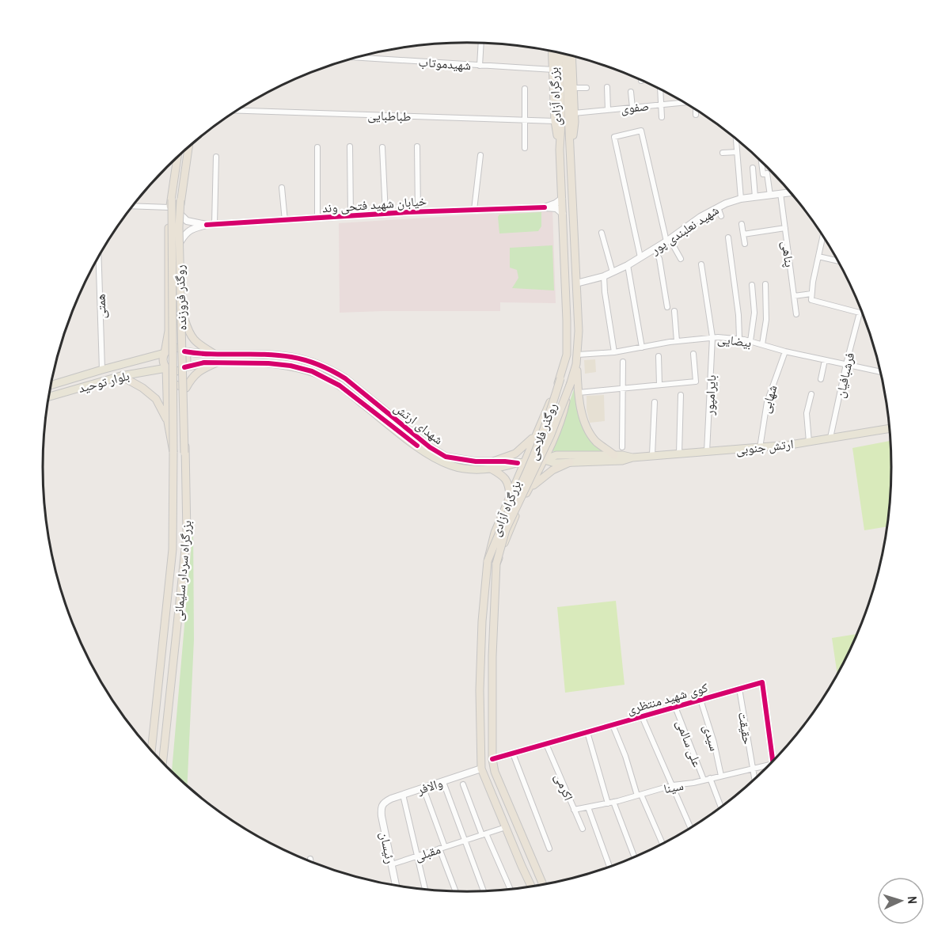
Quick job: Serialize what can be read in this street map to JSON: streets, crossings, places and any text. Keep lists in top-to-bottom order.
{
  "streets": {
    "highway": [
      "بزرگراه آزادی",
      "روگذر فروزنده",
      "روگذر فلاحی",
      "بزرگراه سردار سلیمانی"
    ],
    "main road": ["بلوار توحید", "شهدای ارتش", "ارتش جنوبی"],
    "street": [
      "شهیدموتاب",
      "صفوی",
      "طباطبایی",
      "خیابان شهید فتحی وند",
      "شهید نعلبندی پور",
      "پناهی",
      "همتی",
      "بیضایی",
      "فرشبافیان",
      "بایرامپور",
      "شهابی",
      "کوی شهید منتظری",
      "حقیقت",
      "سیدی",
      "علی سالمی",
      "والافر",
      "اکرمی",
      "سینا",
      "رئیسان",
      "مقبلی"
    ]
  },
  "crossings": [
    ["شهیدموتاب", "بزرگراه آزادی"],
    ["بزرگراه آزادی", "صفوی"],
    ["بزرگراه آزادی", "طباطبایی"],
    ["بزرگراه آزادی", "شهید نعلبندی پور"],
    ["بزرگراه آزادی", "بیضایی"],
    ["بزرگراه آزادی", "شهدای ارتش"],
    ["بزرگراه آزادی", "روگذر فلاحی"],
    ["بزرگراه آزادی", "کوی شهید منتظری"],
    ["بزرگراه آزادی", "والافر"],
    ["بزرگراه آزادی", "مقبلی"],
    ["شهید نعلبندی پور", "پناهی"],
    ["روگذر فروزنده", "بزرگراه سردار سلیمانی"],
    ["همتی", "بلوار توحید"],
    ["بیضایی", "فرشبافیان"],
    ["بیضایی", "بایرامپور"],
    ["بیضایی", "شهابی"],
    ["فرشبافیان", "ارتش جنوبی"],
    ["بلوار توحید", "شهدای ارتش"],
    ["بلوار توحید", "بزرگراه سردار سلیمانی"],
    ["بایرامپور", "ارتش جنوبی"],
    ["شهابی", "ارتش جنوبی"],
    ["شهدای ارتش", "بزرگراه سردار سلیمانی"],
    ["کوی شهید منتظری", "حقیقت"],
    ["کوی شهید منتظری", "سیدی"],
    ["کوی شهید منتظری", "علی سالمی"],
    ["کوی شهید منتظری", "اکرمی"],
    ["حقیقت", "سینا"],
    ["سیدی", "سینا"],
    ["علی سالمی", "سینا"],
    ["والافر", "رئیسان"],
    ["اکرمی", "سینا"],
    ["رئیسان", "مقبلی"]
  ],
  "north": "right"
}
